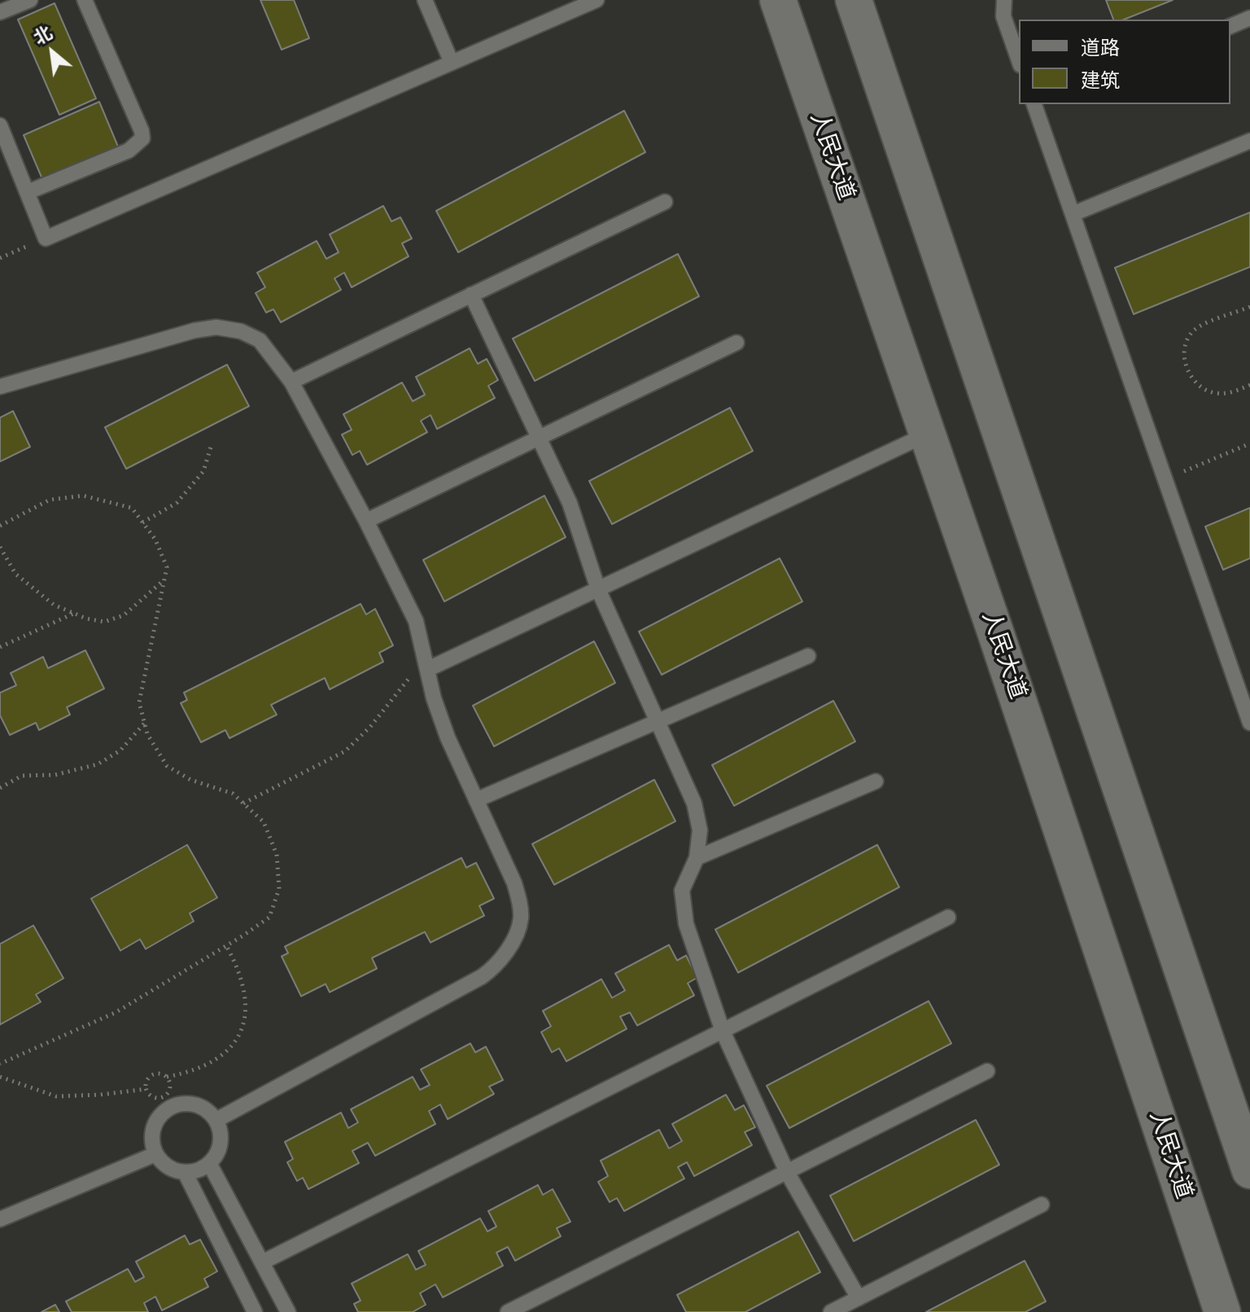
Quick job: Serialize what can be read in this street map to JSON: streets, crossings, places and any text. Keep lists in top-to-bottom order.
{
  "streets": {
    "street": ["人民大道"]
  },
  "legend": ["道路", "建筑"],
  "north": "top left"
}
